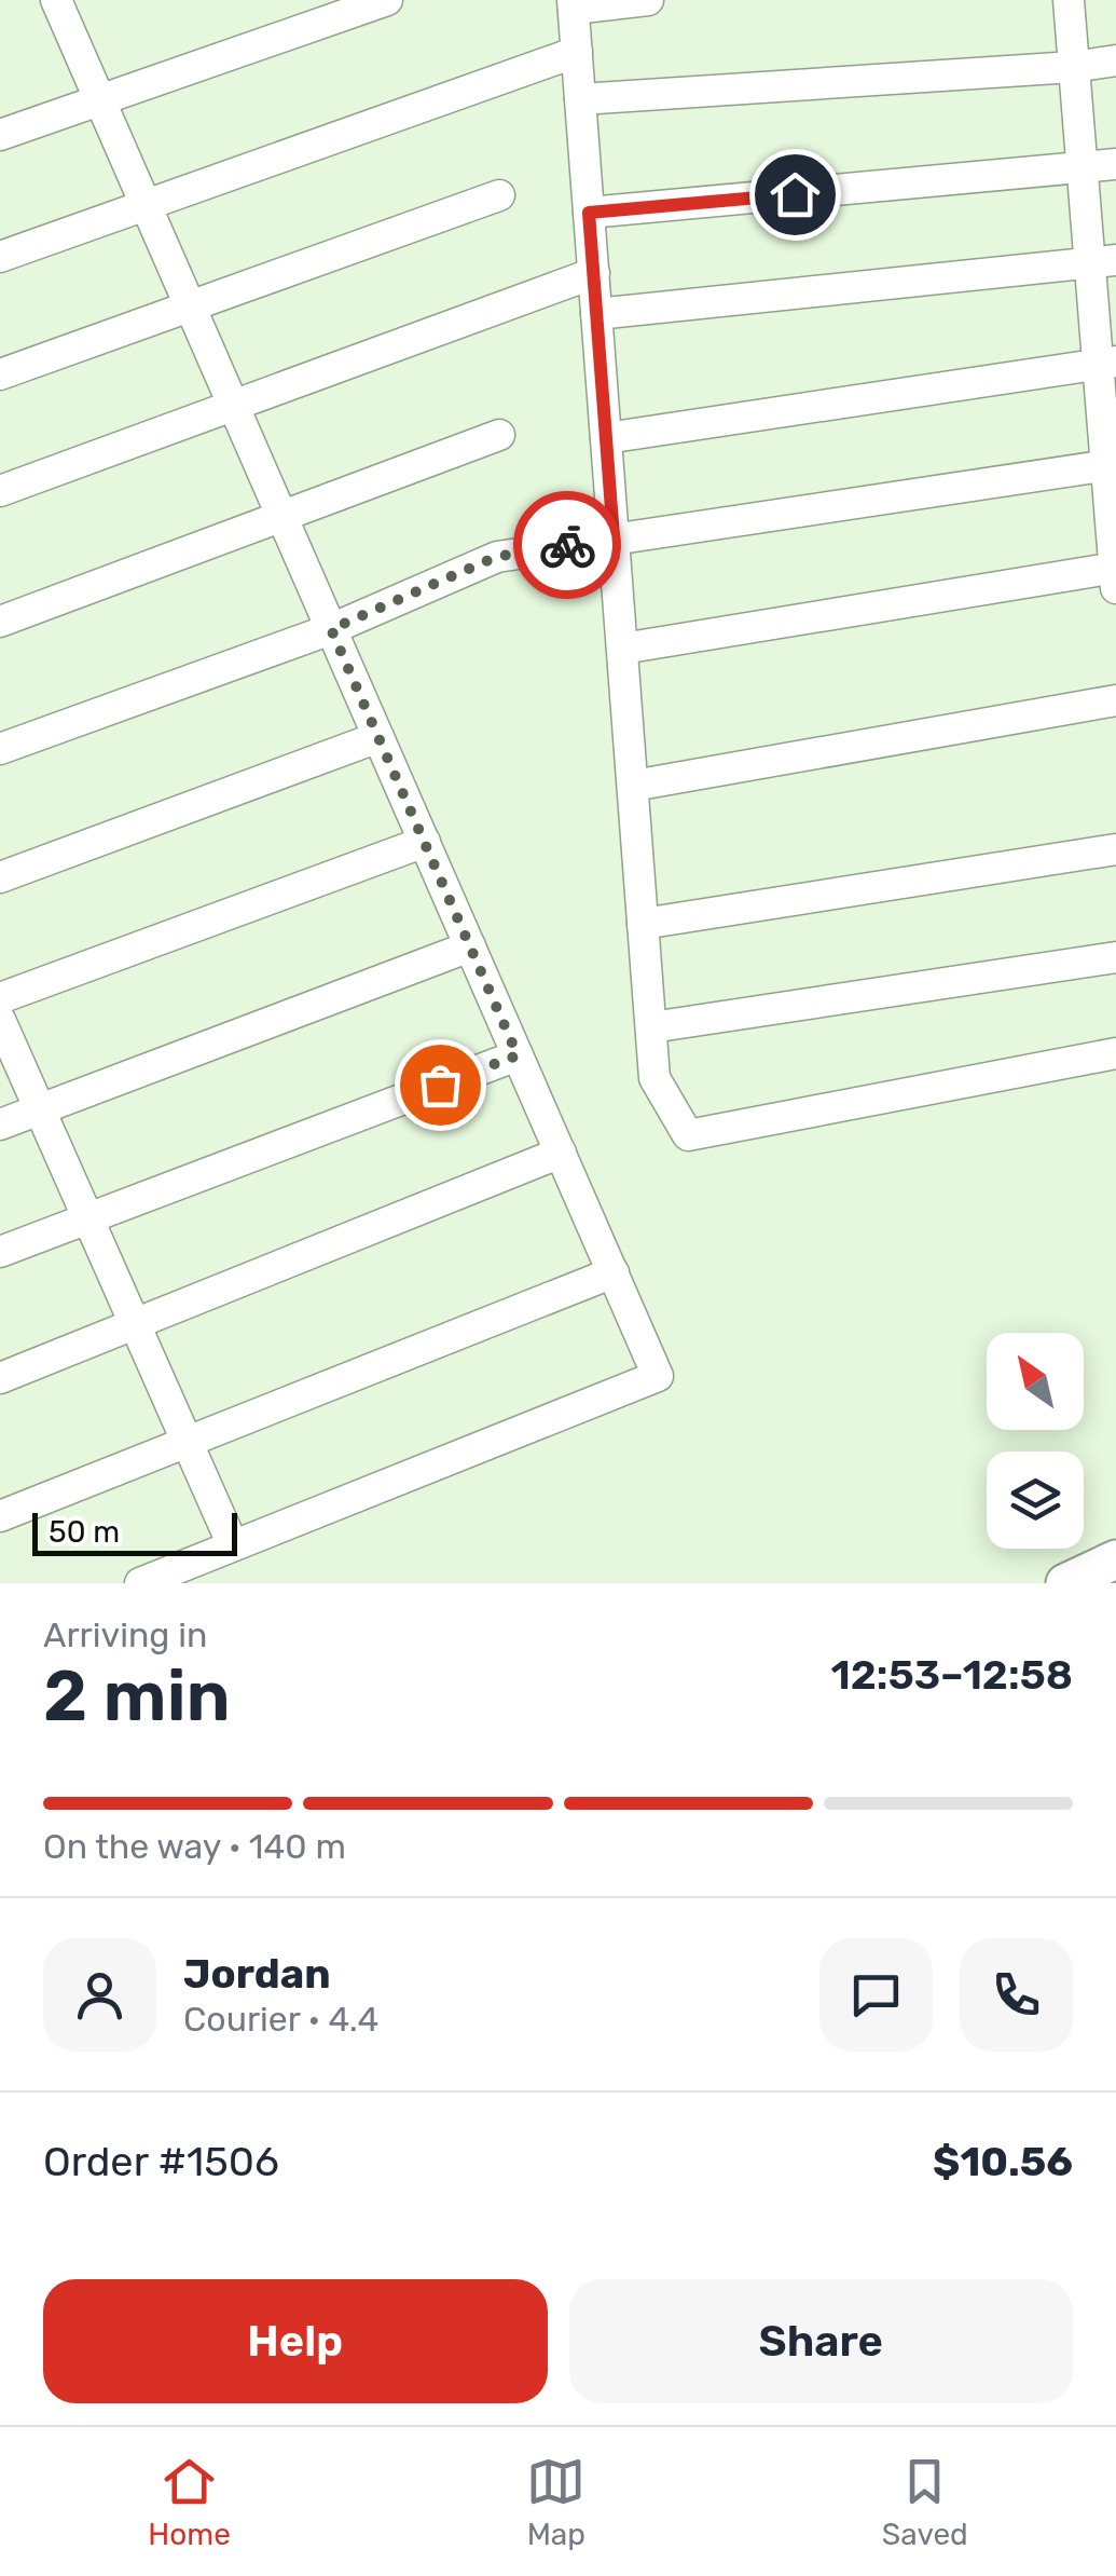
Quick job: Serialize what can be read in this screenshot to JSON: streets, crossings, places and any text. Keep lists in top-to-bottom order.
{
  "scale_bar": "50 m",
  "north": "top left",
  "page": {
    "scale": "50 m",
    "heading": ["2 min", "Arriving in", "12:53–12:58"],
    "panel": [
      "Jordan",
      "Courier · 4.4",
      "Order #1506",
      "$10.56"
    ],
    "bar": "On the way · 140 m",
    "buttons": ["Help", "Share"],
    "tabs": ["Home", "Map", "Saved"]
  }
}
